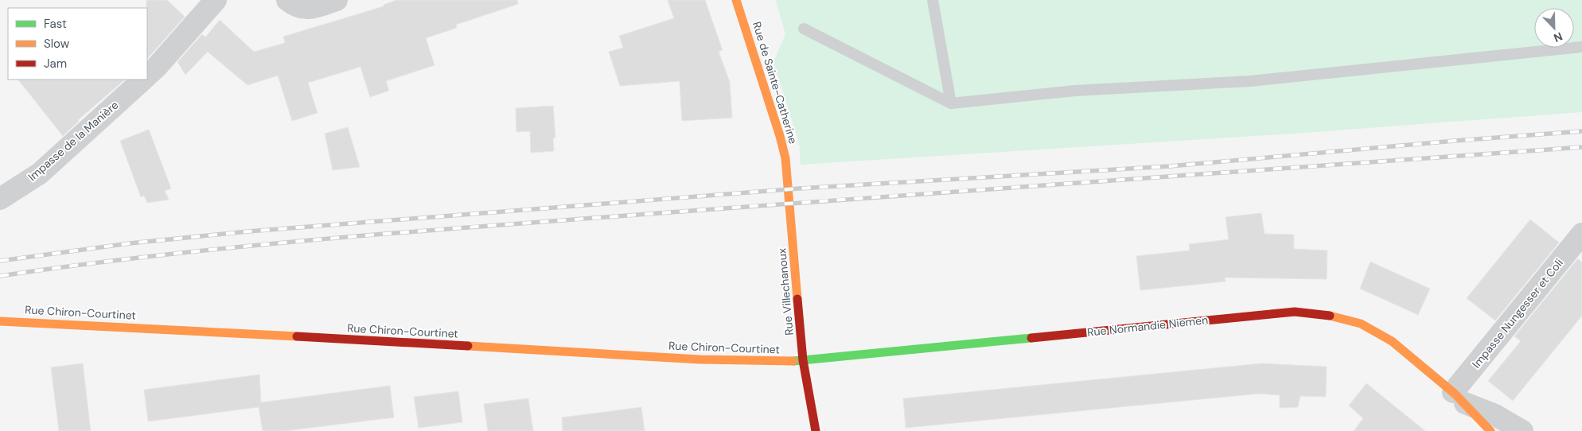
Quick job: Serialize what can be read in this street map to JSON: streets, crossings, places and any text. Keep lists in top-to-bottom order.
{
  "streets": {
    "street": [
      "Rue de Sainte-Catherine",
      "Impasse de la Manière",
      "Rue Villechanoux",
      "Rue Chiron-Courtinet",
      "Impasse Nungesser et Coli",
      "Rue Normandie Niemen"
    ]
  },
  "crossings": [
    ["Rue de Sainte-Catherine", "Rue Villechanoux"],
    ["Rue Villechanoux", "Rue Chiron-Courtinet"],
    ["Rue Villechanoux", "Rue Normandie Niemen"],
    ["Rue Chiron-Courtinet", "Rue Normandie Niemen"],
    ["Impasse Nungesser et Coli", "Rue Normandie Niemen"]
  ],
  "legend": ["Fast", "Slow", "Jam"],
  "north": "bottom right"
}
